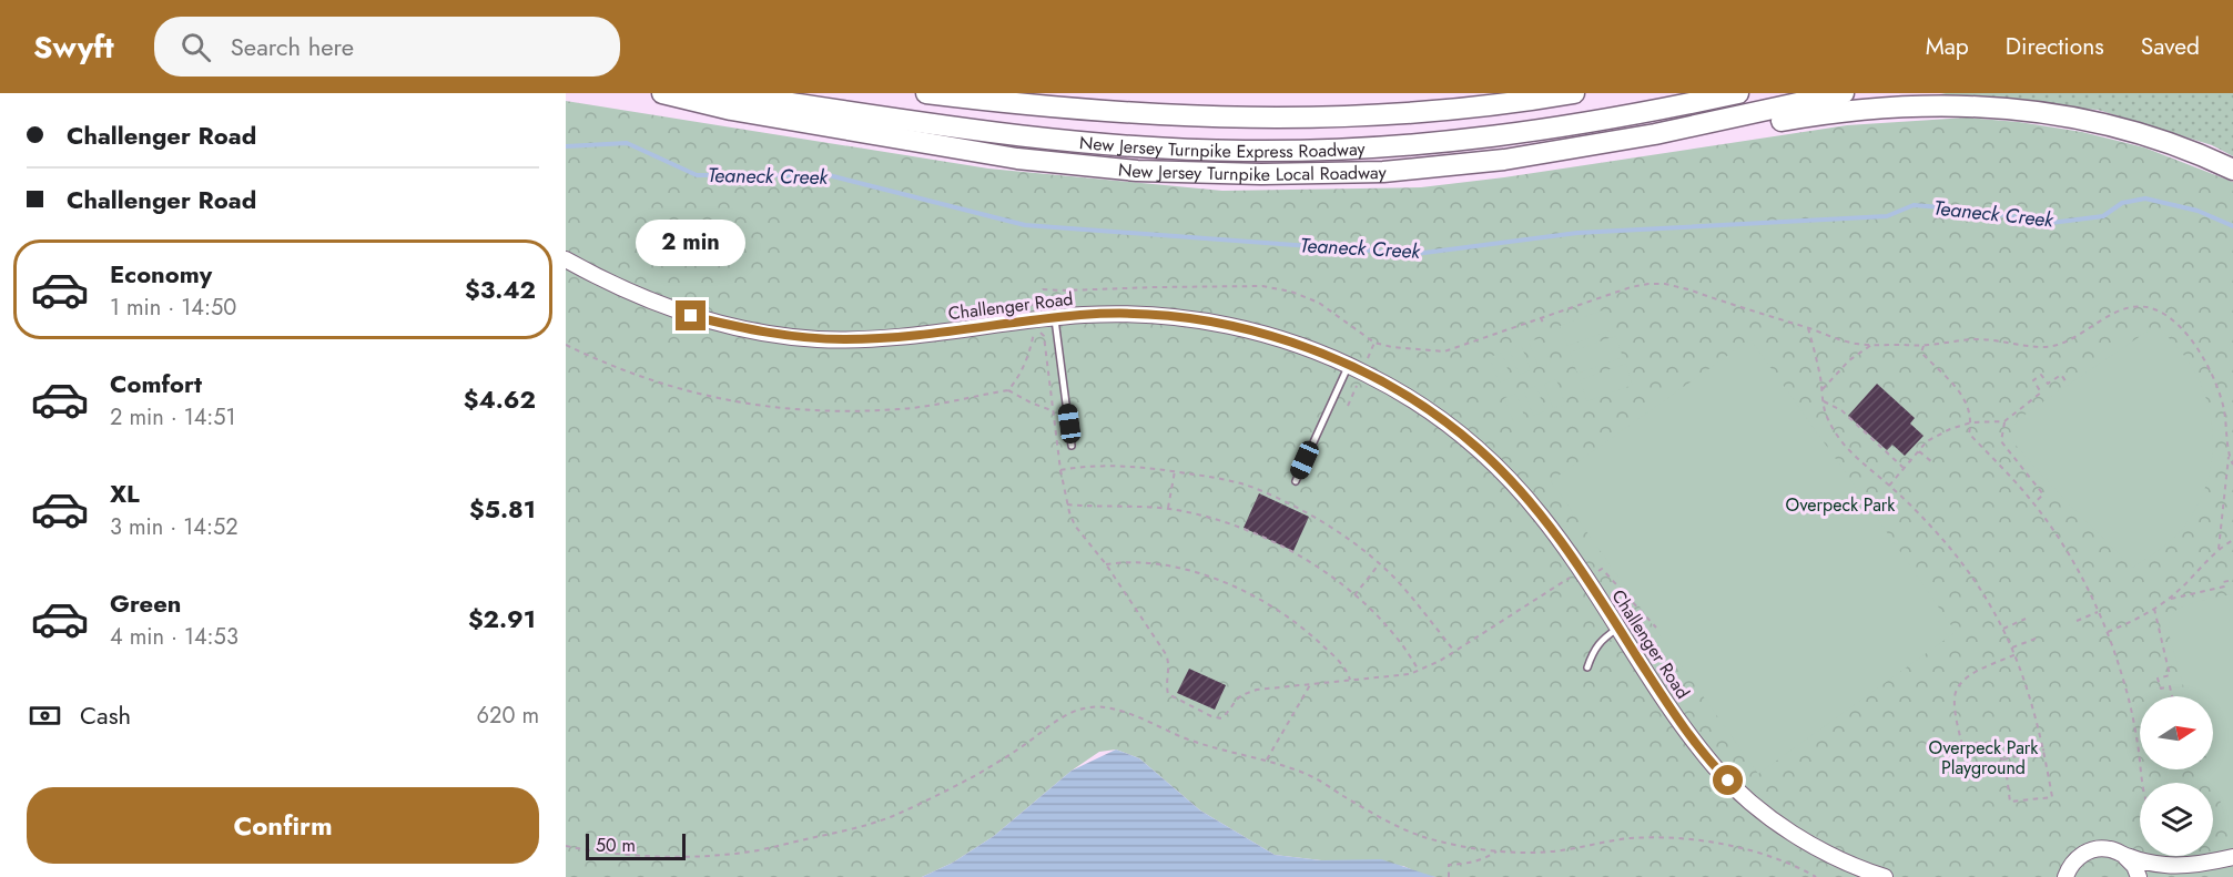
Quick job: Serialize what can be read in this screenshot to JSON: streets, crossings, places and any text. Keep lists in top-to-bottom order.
{
  "streets": {
    "highway": ["New Jersey Turnpike Express Roadway", "New Jersey Turnpike Local Roadway"],
    "street": ["Challenger Road"]
  },
  "water": ["Teaneck Creek"],
  "parks": ["Overpeck Park", "Overpeck Park Playground"],
  "scale_bar": "50 m",
  "north": "right",
  "page": {
    "header": "Swyft",
    "search": "Search here",
    "nav": ["Map", "Directions", "Saved"],
    "banner": ["Challenger Road", "Challenger Road"],
    "bubble": "2 min",
    "list": [
      {
        "name": "Economy",
        "note": "1 min · 14:50",
        "value": "$3.42"
      },
      {
        "name": "Comfort",
        "note": "2 min · 14:51",
        "value": "$4.62"
      },
      {
        "name": "XL",
        "note": "3 min · 14:52",
        "value": "$5.81"
      },
      {
        "name": "Green",
        "note": "4 min · 14:53",
        "value": "$2.91"
      }
    ],
    "pay": ["Cash", "620 m"],
    "buttons": "Confirm",
    "scale": "50 m"
  }
}
